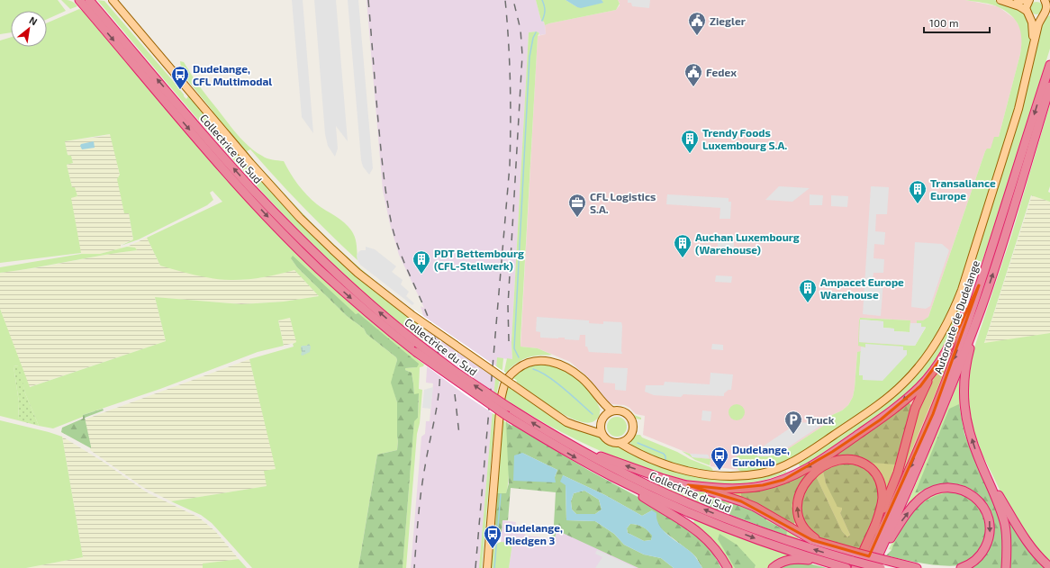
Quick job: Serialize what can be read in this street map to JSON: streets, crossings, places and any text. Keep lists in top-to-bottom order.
{
  "streets": {
    "highway": ["Collectrice du Sud", "Autoroute de Dudelange"]
  },
  "places": {
    "public building": ["Ziegler", "Fedex"],
    "bus stop": ["Dudelange, CFL Multimodal", "Dudelange, Eurohub", "Dudelange, Riedgen 3"],
    "building": [
      "Trendy Foods Luxembourg S.A.",
      "Transaliance Europe",
      "Auchan Luxembourg (Warehouse)",
      "PDT Bettembourg (CFL-Stellwerk)",
      "Ampacet Europe Warehouse"
    ],
    "office": ["CFL Logistics S.A."],
    "parking": ["Truck"]
  },
  "scale_bar": "100 m",
  "north": "top right"
}
